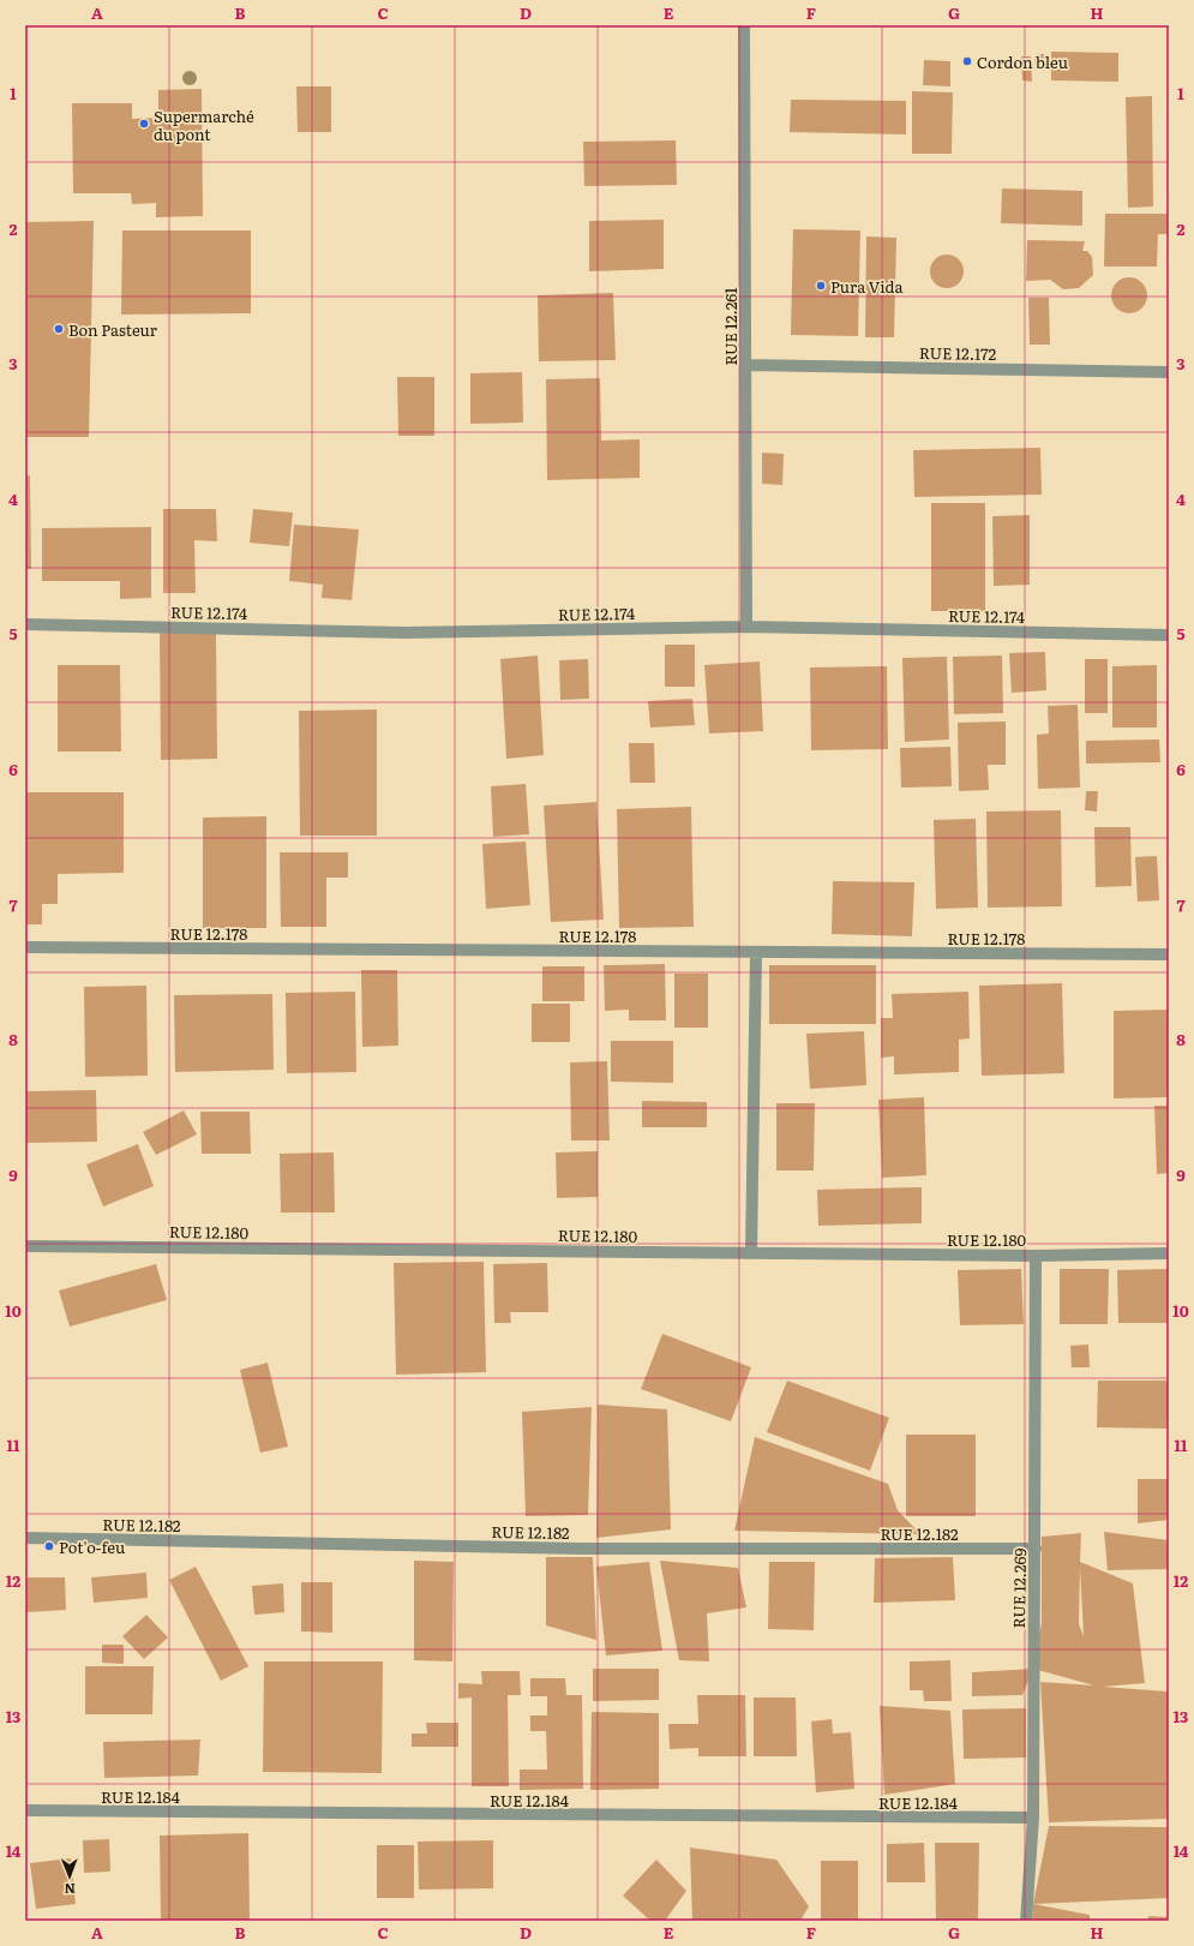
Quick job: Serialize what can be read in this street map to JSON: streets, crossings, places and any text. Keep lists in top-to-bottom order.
{
  "streets": {
    "street": [
      "RUE 12.261",
      "RUE 12.172",
      "RUE 12.174",
      "RUE 12.178",
      "RUE 12.180",
      "RUE 12.182",
      "RUE 12.269",
      "RUE 12.184"
    ]
  },
  "crossings": [
    ["RUE 12.261", "RUE 12.172"],
    ["RUE 12.261", "RUE 12.174"],
    ["RUE 12.180", "RUE 12.269"],
    ["RUE 12.182", "RUE 12.269"],
    ["RUE 12.269", "RUE 12.184"]
  ],
  "places": [
    "Cordon bleu",
    "Supermarché du pont",
    "Pura Vida",
    "Bon Pasteur",
    "Pot'o-feu"
  ],
  "north": "bottom",
  "grid": {
    "columns": [
      "A",
      "B",
      "C",
      "D",
      "E",
      "F",
      "G",
      "H"
    ],
    "rows": [
      "1",
      "2",
      "3",
      "4",
      "5",
      "6",
      "7",
      "8",
      "9",
      "10",
      "11",
      "12",
      "13",
      "14"
    ]
  }
}
